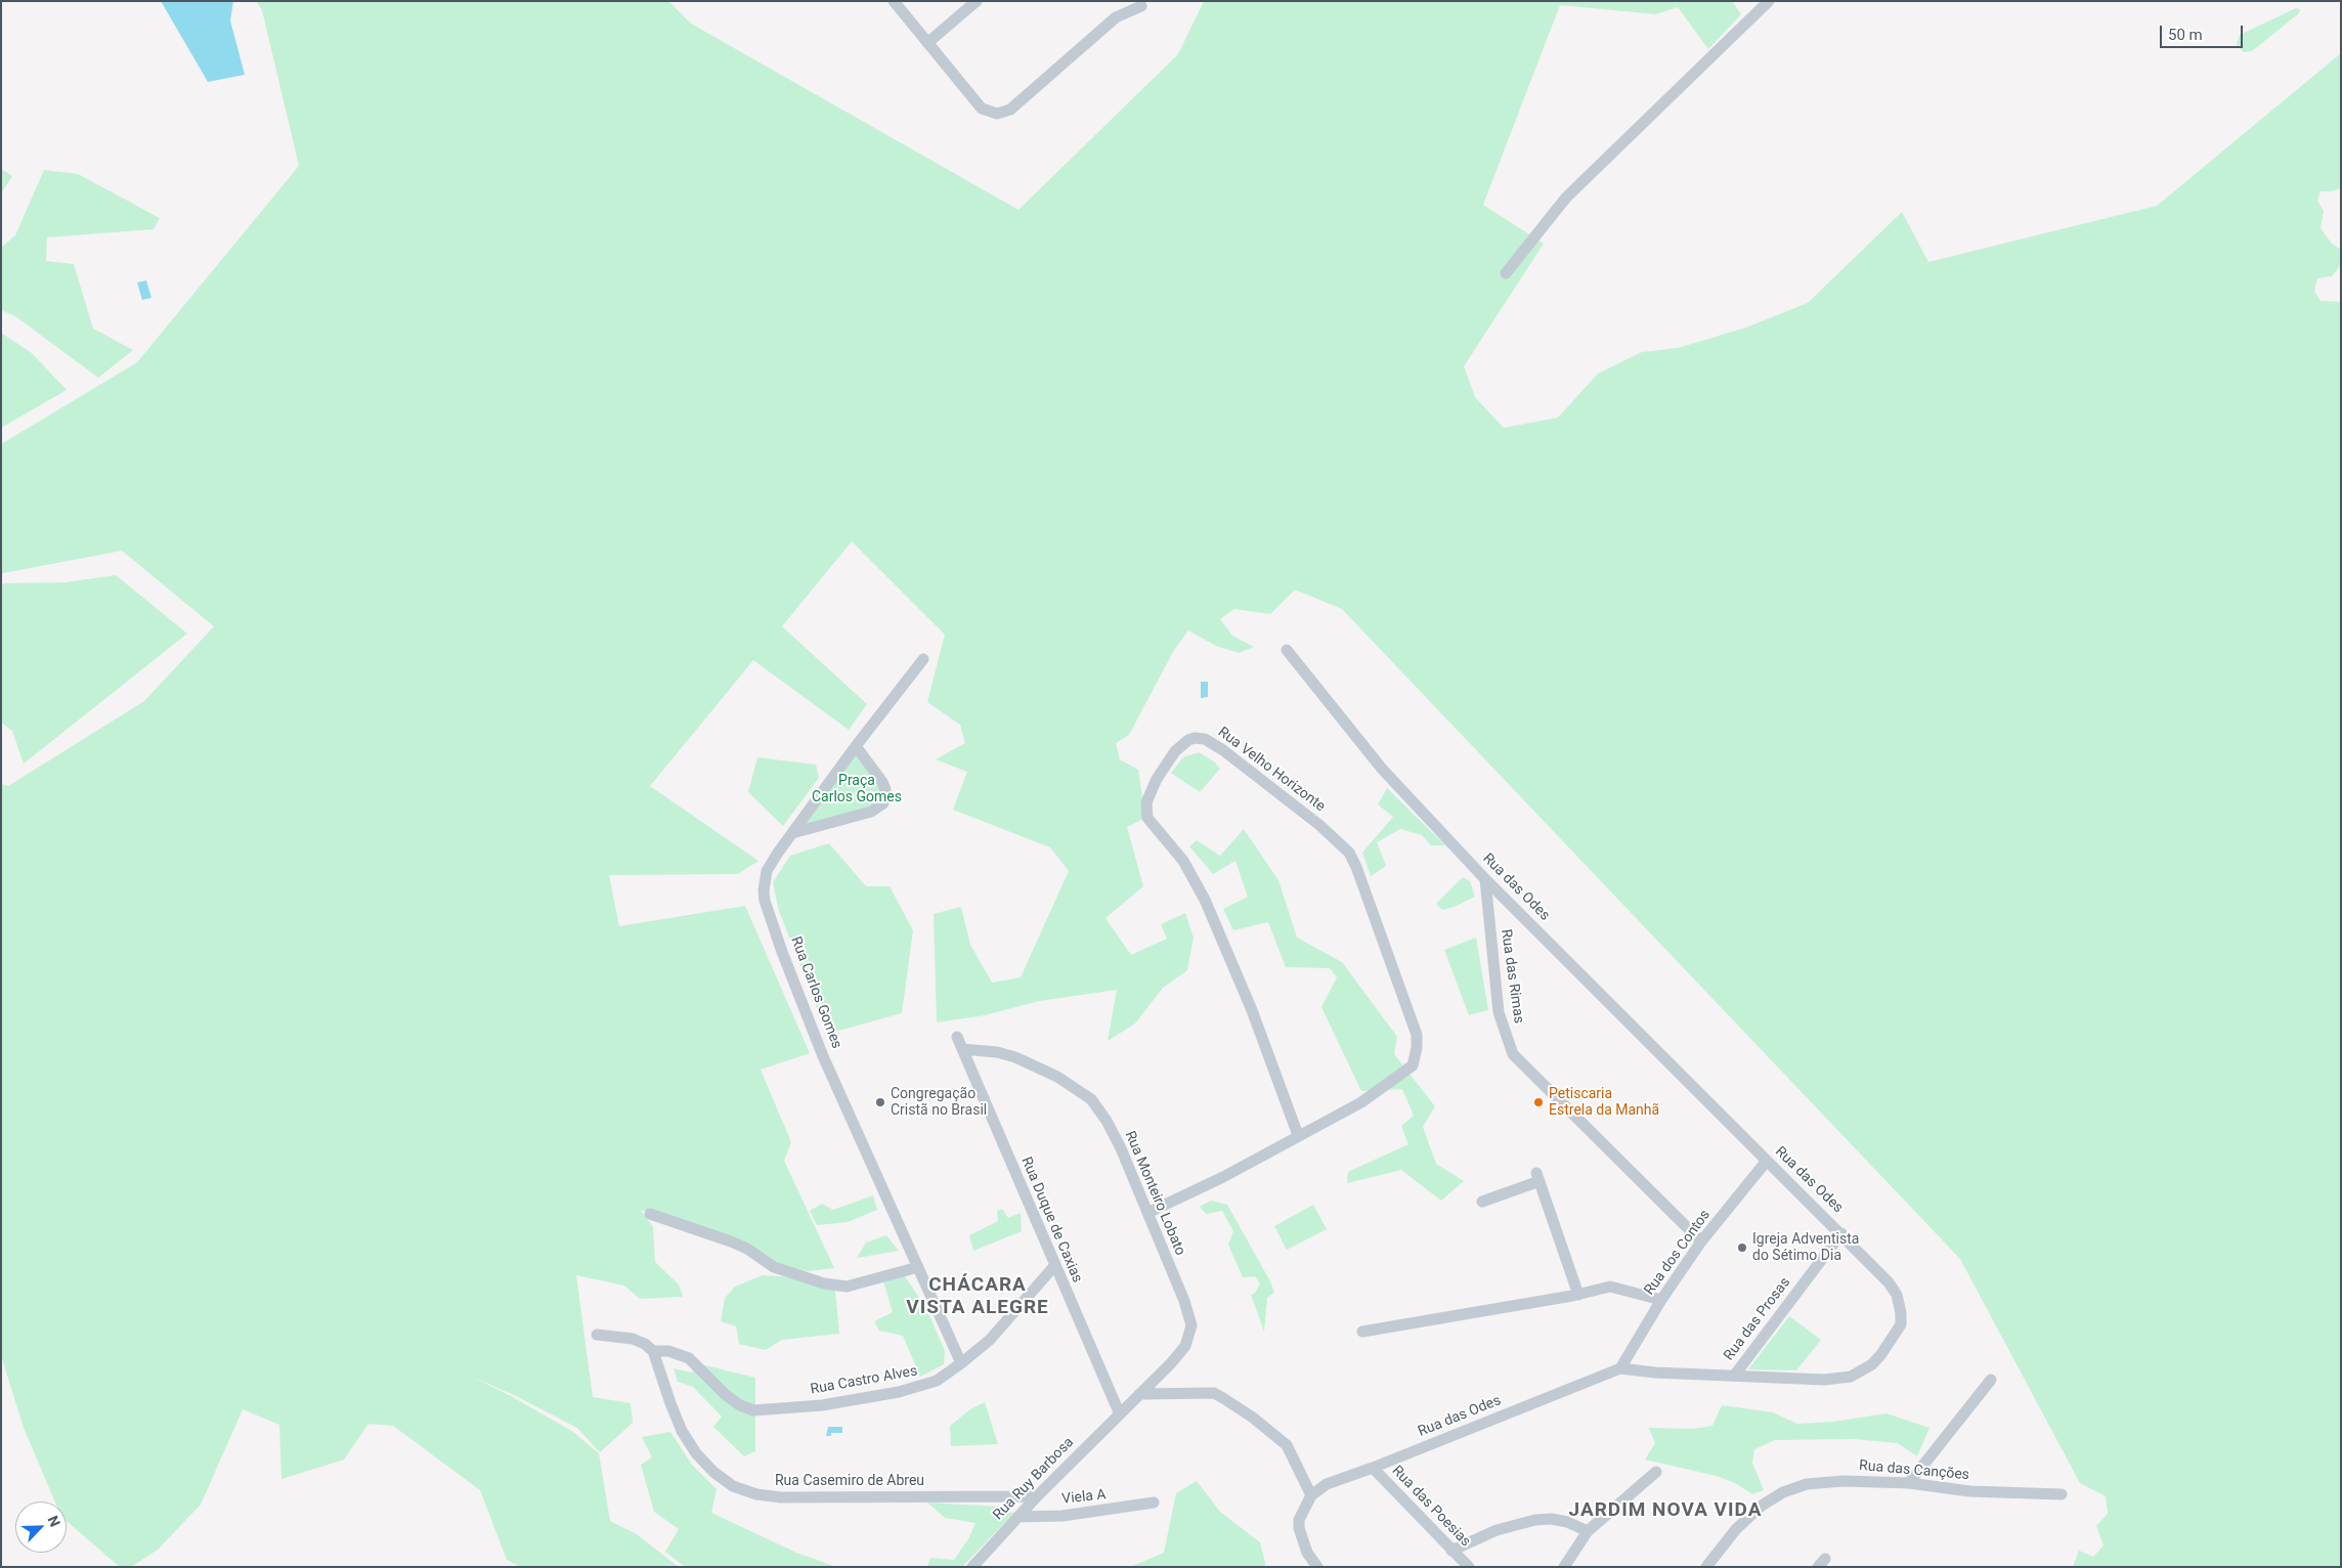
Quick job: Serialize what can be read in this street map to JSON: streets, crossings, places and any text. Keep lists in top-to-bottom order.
{
  "streets": {
    "street": [
      "Rua Velho Horizonte",
      "Rua das Odes",
      "Rua das Rimas",
      "Rua Carlos Gomes",
      "Rua Monteiro Lobato",
      "Rua Duque de Caxias",
      "Rua dos Contos",
      "Rua das Prosas",
      "Rua Castro Alves",
      "Rua das Canções",
      "Rua Ruy Barbosa",
      "Rua Casemiro de Abreu",
      "Viela A",
      "Rua das Poesias"
    ]
  },
  "crossings": [
    ["Rua Velho Horizonte", "Rua Monteiro Lobato"],
    ["Rua das Odes", "Rua das Rimas"],
    ["Rua das Odes", "Rua dos Contos"],
    ["Rua das Odes", "Rua das Prosas"],
    ["Rua das Odes", "Rua das Poesias"],
    ["Rua das Rimas", "Rua dos Contos"],
    ["Rua Carlos Gomes", "Rua Castro Alves"],
    ["Rua Monteiro Lobato", "Rua Duque de Caxias"],
    ["Rua Monteiro Lobato", "Rua Ruy Barbosa"],
    ["Rua Duque de Caxias", "Rua Castro Alves"],
    ["Rua Duque de Caxias", "Rua Ruy Barbosa"],
    ["Rua Castro Alves", "Rua Casemiro de Abreu"],
    ["Rua Ruy Barbosa", "Rua Casemiro de Abreu"],
    ["Rua Ruy Barbosa", "Viela A"]
  ],
  "districts": ["CHÁCARA VISTA ALEGRE", "JARDIM NOVA VIDA"],
  "parks": ["Praça Carlos Gomes"],
  "places": ["Congregação Cristã no Brasil", "Petiscaria Estrela da Manhã", "Igreja Adventista do Sétimo Dia"],
  "scale_bar": "50 m",
  "north": "top right"
}
